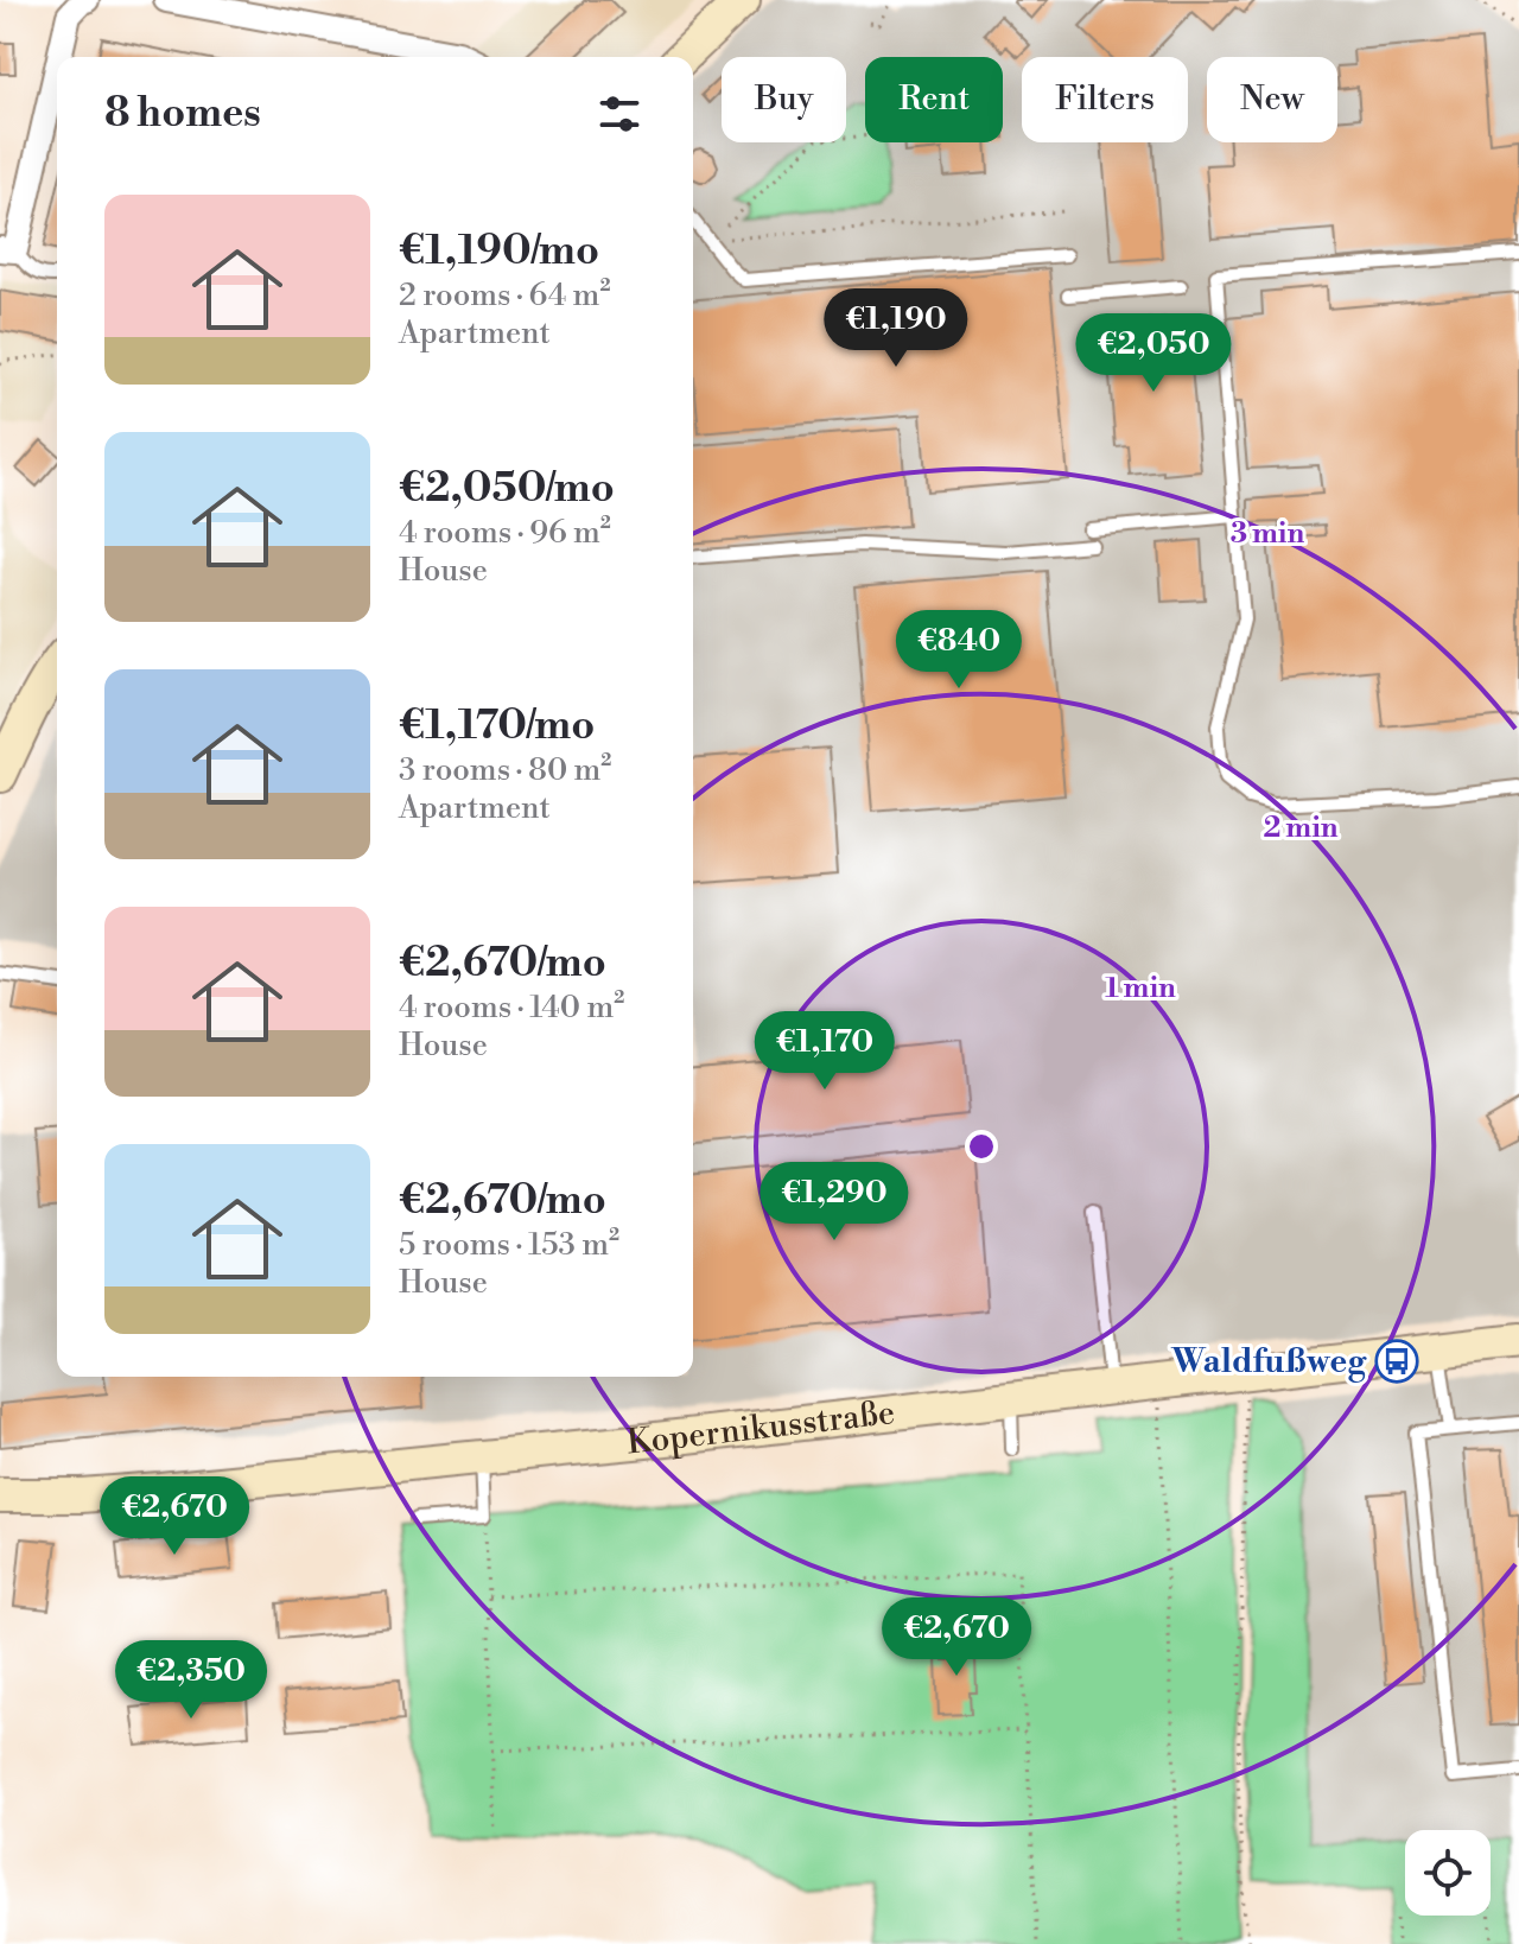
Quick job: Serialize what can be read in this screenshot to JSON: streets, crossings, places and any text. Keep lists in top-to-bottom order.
{
  "streets": {
    "street": ["Kopernikusstraße"]
  },
  "places": {
    "bus stop": ["Waldfußweg"]
  },
  "page": {
    "chip": [
      "Buy",
      "Rent",
      "Filters",
      "New"
    ],
    "heading": "8 homes",
    "list": [
      {
        "name": "€1,190/mo",
        "note": "2 rooms · 64 m² · Apartment"
      },
      {
        "name": "€2,050/mo",
        "note": "4 rooms · 96 m² · House"
      },
      {
        "name": "€1,170/mo",
        "note": "3 rooms · 80 m² · Apartment"
      },
      {
        "name": "€2,670/mo",
        "note": "4 rooms · 140 m² · House"
      },
      {
        "name": "€2,670/mo",
        "note": "5 rooms · 153 m² · House"
      }
    ],
    "price": [
      "€1,190",
      "€2,050",
      "€840",
      "€1,170",
      "€1,290",
      "€2,670",
      "€2,670",
      "€2,350"
    ]
  },
  "rings": ["3 min", "2 min", "1 min"]
}
